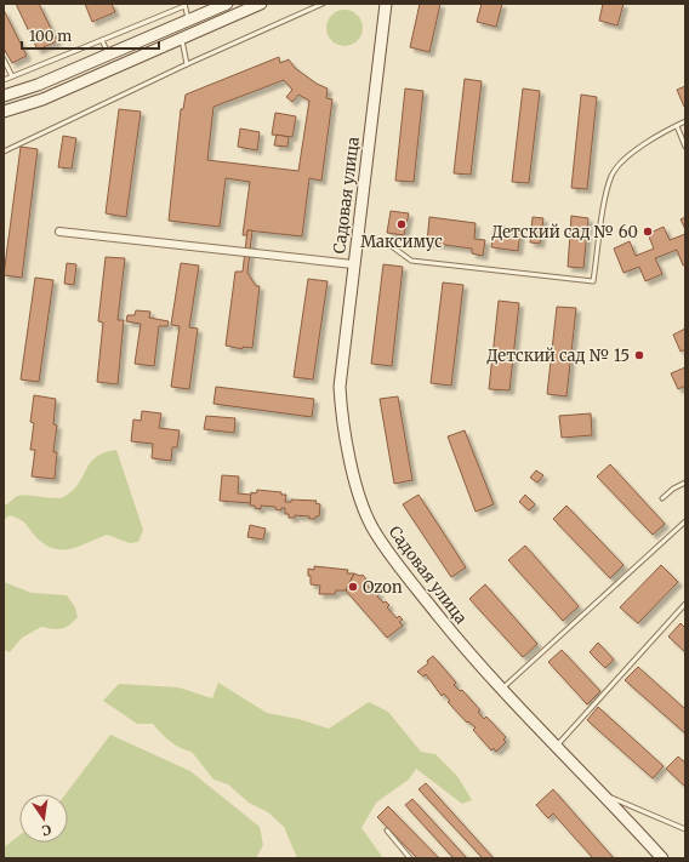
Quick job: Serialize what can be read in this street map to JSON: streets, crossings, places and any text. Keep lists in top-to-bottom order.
{
  "streets": {
    "main road": ["Садовая улица"]
  },
  "places": [
    "Максимус",
    "Детский сад № 60",
    "Детский сад № 15",
    "Ozon"
  ],
  "scale_bar": "100 m",
  "north": "bottom"
}
